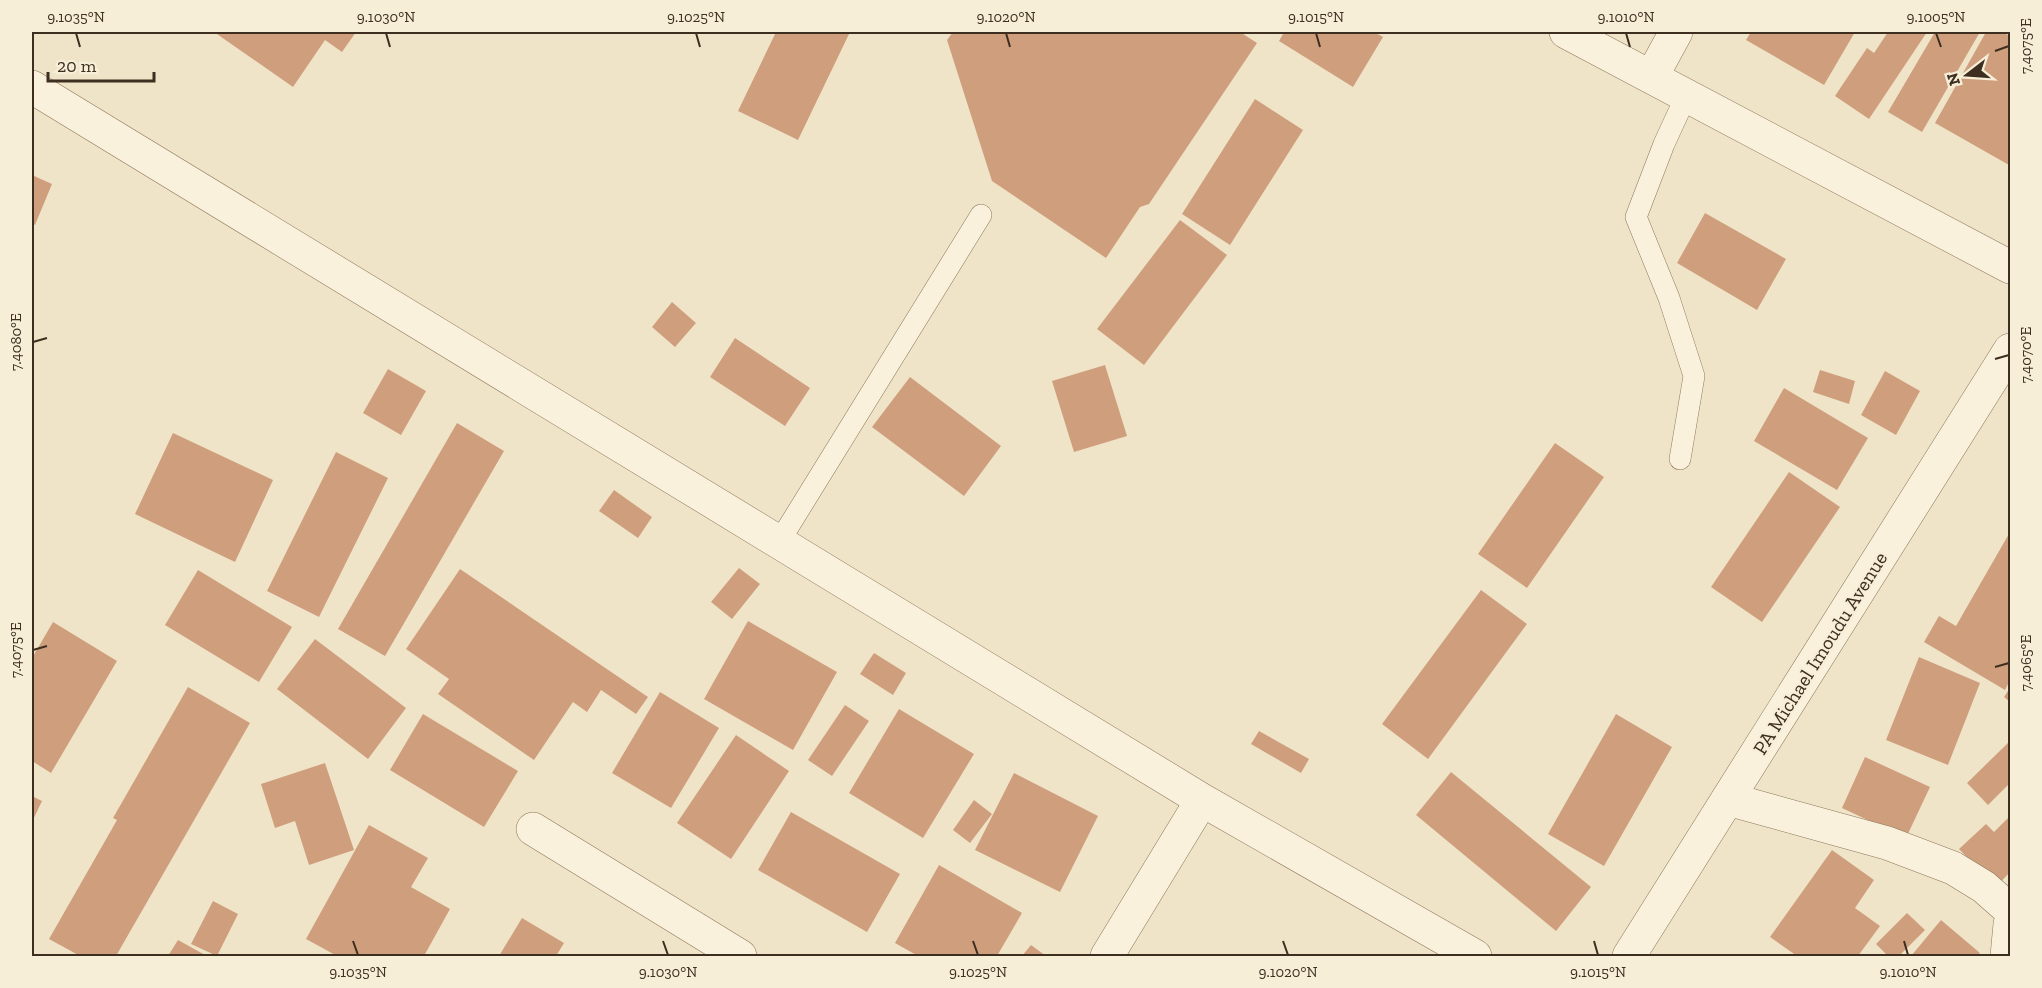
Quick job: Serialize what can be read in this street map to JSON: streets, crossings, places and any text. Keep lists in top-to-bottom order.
{
  "streets": {
    "street": ["PA Michael Imoudu Avenue"]
  },
  "scale_bar": "20 m",
  "north": "left",
  "coordinates": [
    "9.1035°N",
    "9.1030°N",
    "9.1025°N",
    "9.1020°N",
    "9.1015°N",
    "9.1010°N",
    "9.1005°N",
    "7.4075°E",
    "7.4080°E",
    "7.4070°E",
    "7.4065°E"
  ]
}
